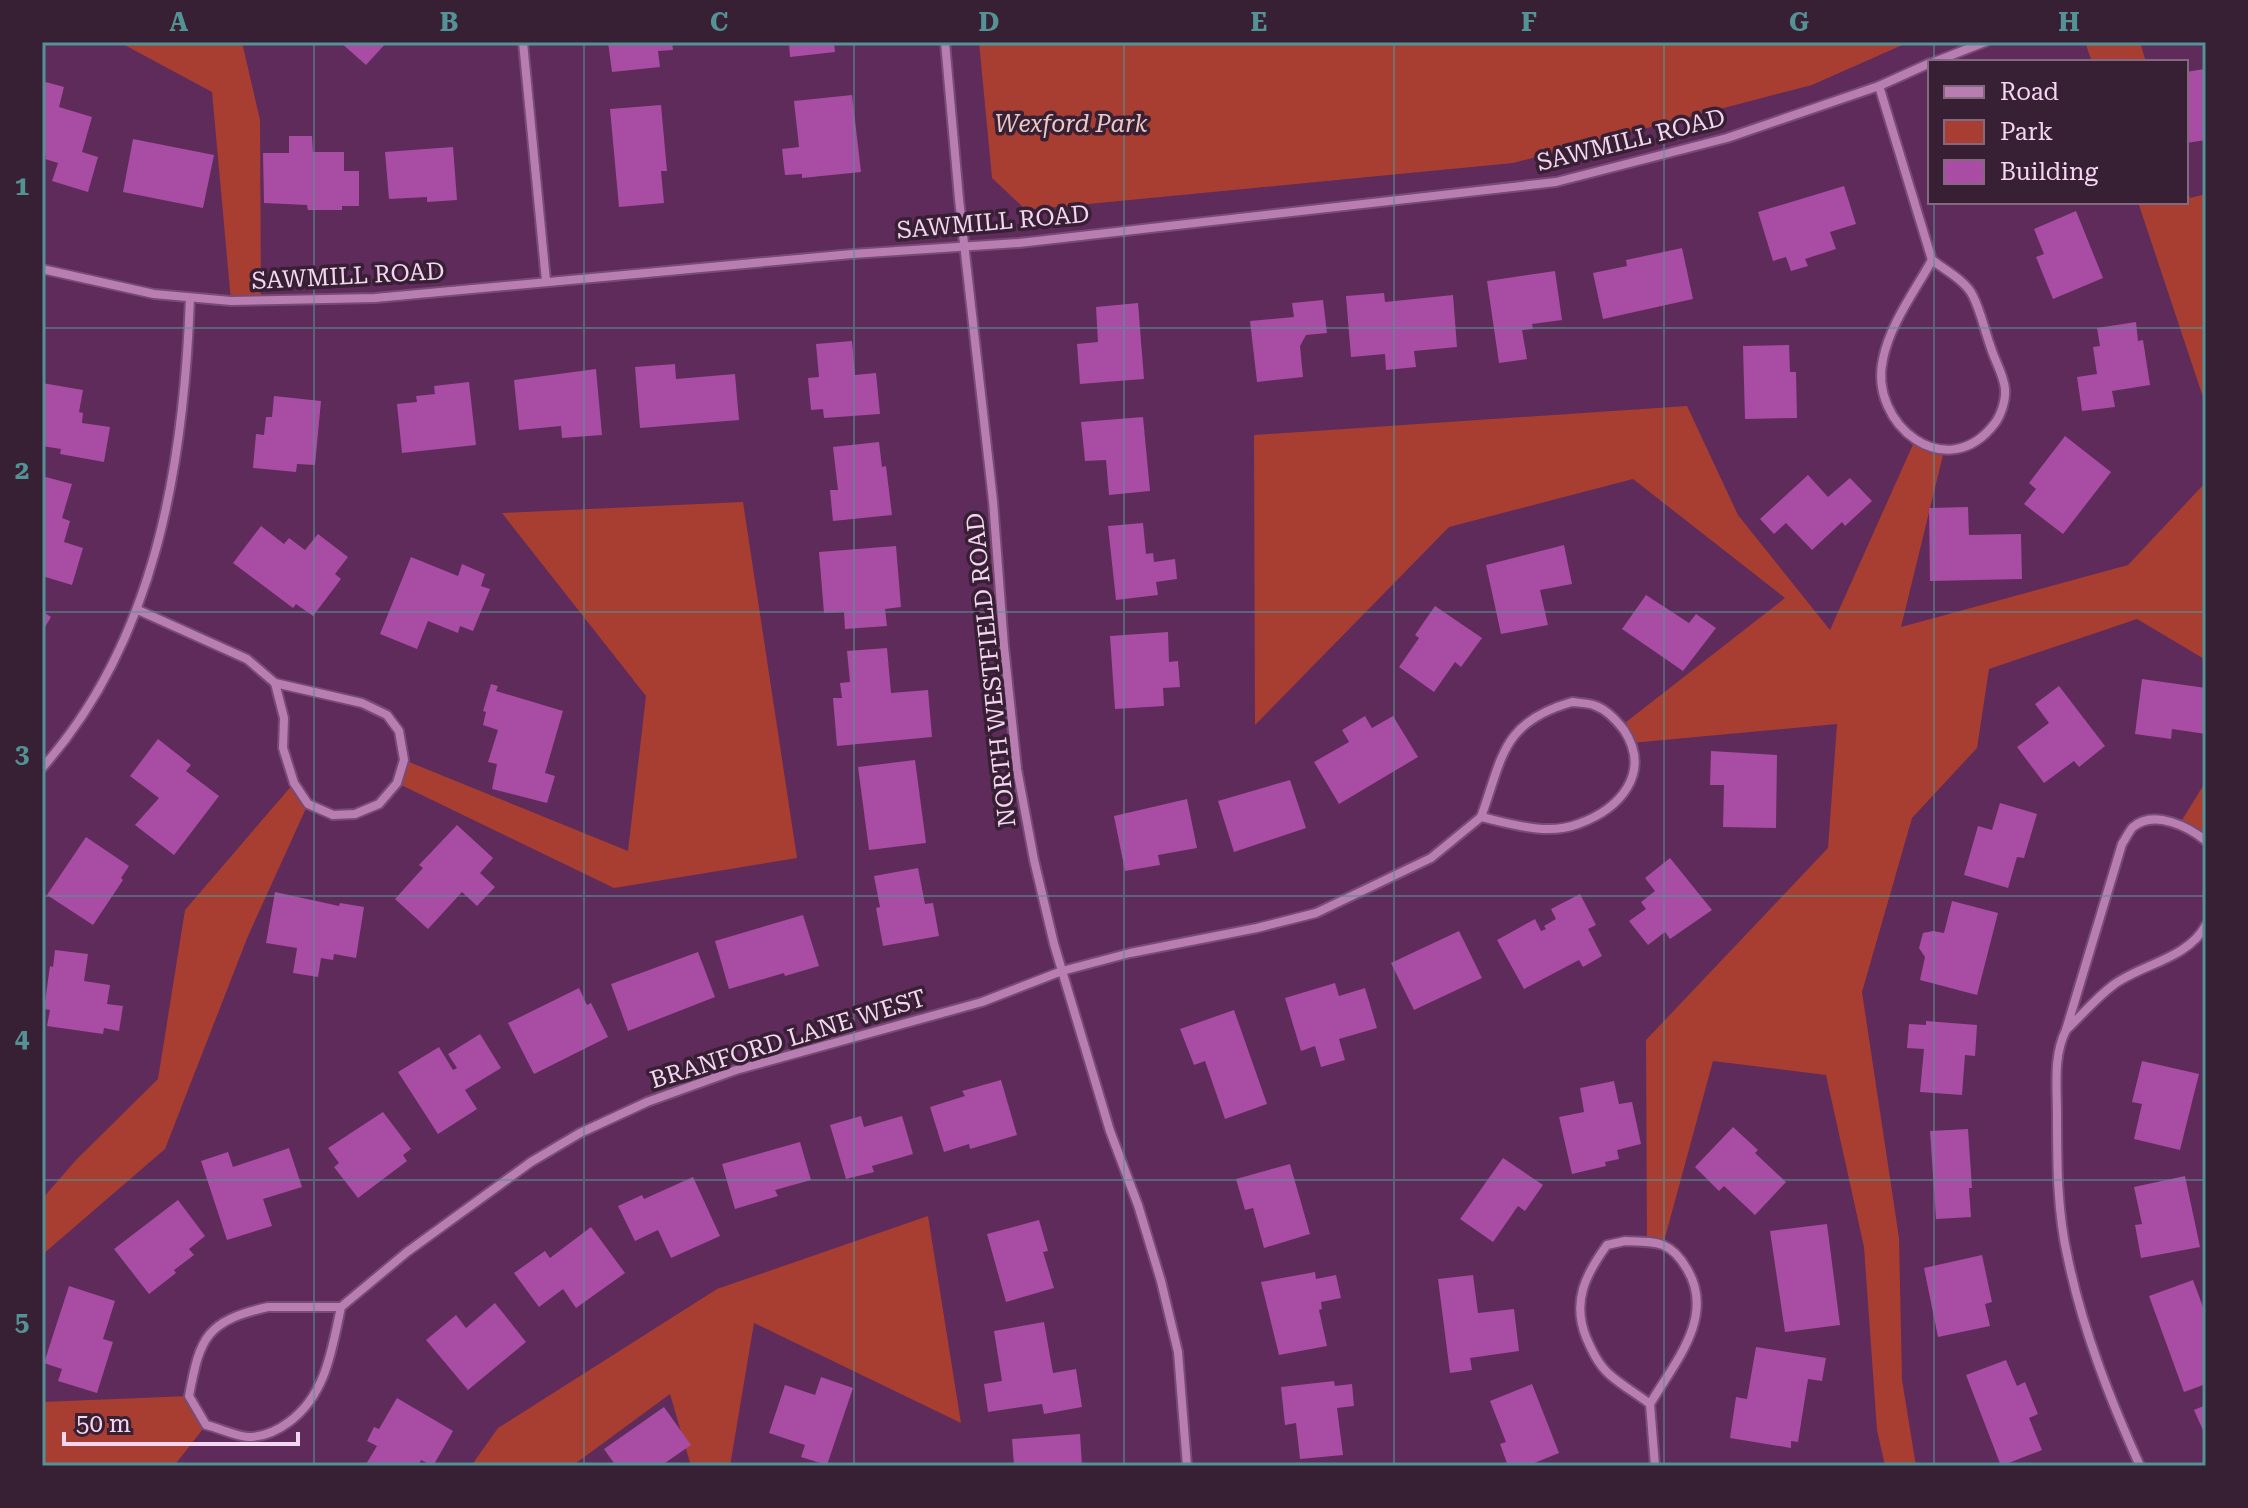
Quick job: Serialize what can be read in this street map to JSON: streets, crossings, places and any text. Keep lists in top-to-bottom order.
{
  "streets": {
    "street": ["SAWMILL ROAD", "NORTH WESTFIELD ROAD", "BRANFORD LANE WEST"]
  },
  "crossings": [
    ["SAWMILL ROAD", "NORTH WESTFIELD ROAD"],
    ["NORTH WESTFIELD ROAD", "BRANFORD LANE WEST"]
  ],
  "parks": ["Wexford Park"],
  "legend": ["Road", "Park", "Building"],
  "scale_bar": "50 m",
  "grid": {
    "columns": [
      "A",
      "B",
      "C",
      "D",
      "E",
      "F",
      "G",
      "H"
    ],
    "rows": [
      "1",
      "2",
      "3",
      "4",
      "5"
    ]
  }
}
